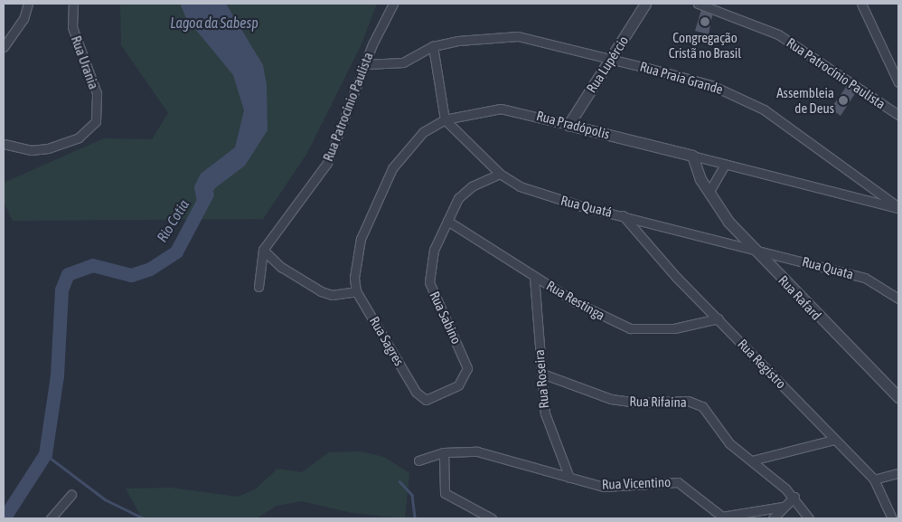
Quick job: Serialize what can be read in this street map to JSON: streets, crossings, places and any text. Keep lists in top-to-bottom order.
{
  "streets": {
    "street": [
      "Rua Urania",
      "Rua Lupércio",
      "Rua Patrocínio Paulista",
      "Rua Praia Grande",
      "Rua Pradópolis",
      "Rua Quatá",
      "Rua Quata",
      "Rua Rafard",
      "Rua Restinga",
      "Rua Sabino",
      "Rua Sagres",
      "Rua Registro",
      "Rua Roseira",
      "Rua Rifaina",
      "Rua Vicentino"
    ]
  },
  "crossings": [
    ["Rua Lupércio", "Rua Praia Grande"],
    ["Rua Lupércio", "Rua Pradópolis"],
    ["Rua Patrocínio Paulista", "Rua Praia Grande"],
    ["Rua Praia Grande", "Rua Pradópolis"],
    ["Rua Pradópolis", "Rua Quatá"],
    ["Rua Pradópolis", "Rua Rafard"],
    ["Rua Pradópolis", "Rua Sagres"],
    ["Rua Quatá", "Rua Quata"],
    ["Rua Quatá", "Rua Rafard"],
    ["Rua Quatá", "Rua Sabino"],
    ["Rua Quatá", "Rua Registro"],
    ["Rua Quata", "Rua Rafard"],
    ["Rua Restinga", "Rua Sabino"],
    ["Rua Restinga", "Rua Registro"],
    ["Rua Restinga", "Rua Roseira"],
    ["Rua Sabino", "Rua Sagres"],
    ["Rua Roseira", "Rua Rifaina"],
    ["Rua Roseira", "Rua Vicentino"]
  ],
  "water": ["Lagoa da Sabesp", "Rio Cotia"],
  "places": ["Congregação Cristã no Brasil", "Assembleia de Deus"]
}
